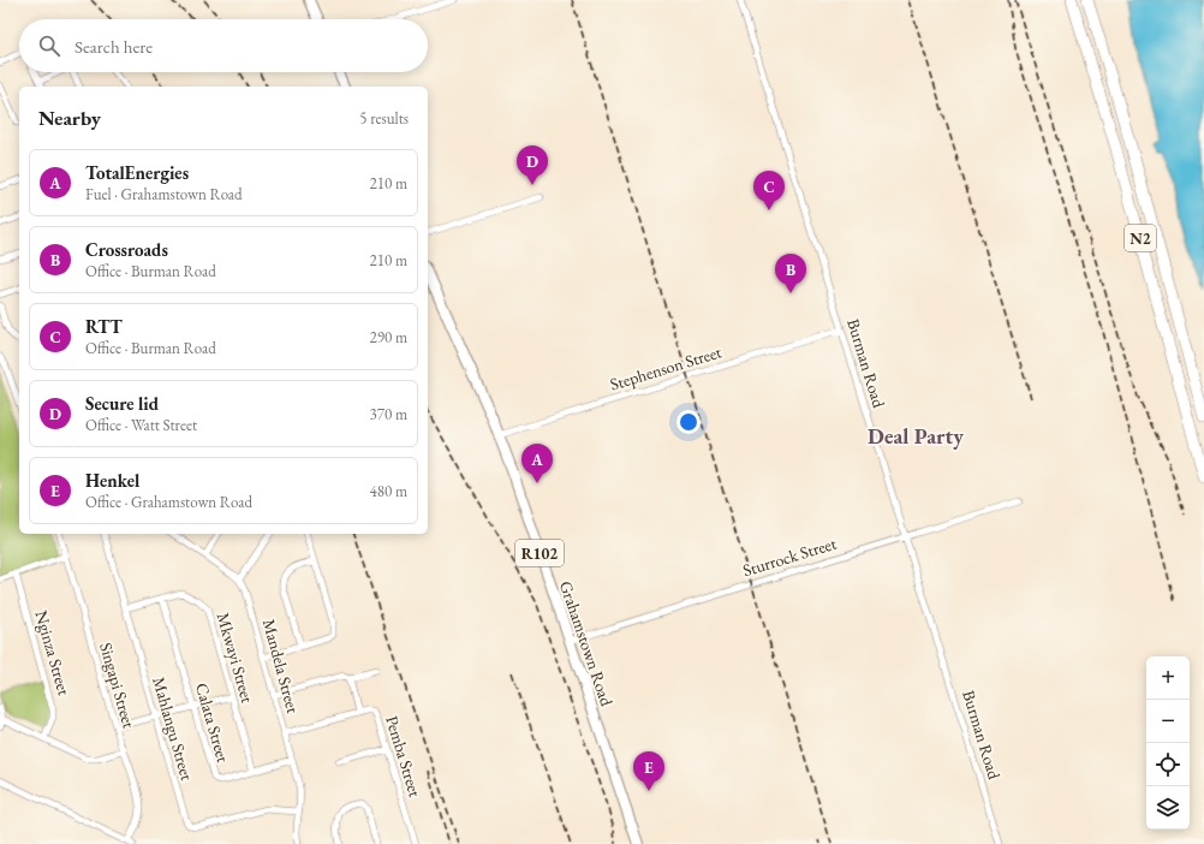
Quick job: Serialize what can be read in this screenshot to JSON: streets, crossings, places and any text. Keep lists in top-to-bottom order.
{
  "streets": {
    "highway": ["N2"],
    "main road": ["R102", "Grahamstown Road"],
    "street": [
      "Burman Road",
      "Stephenson Street",
      "Sturrock Street",
      "Nginza Street",
      "Mkwayi Street",
      "Mandela Street",
      "Singapi Street",
      "Calata Street",
      "Mahlangu Street",
      "Pemba Street"
    ]
  },
  "crossings": [
    ["Burman Road", "Stephenson Street"],
    ["Burman Road", "Sturrock Street"],
    ["Stephenson Street", "Grahamstown Road"],
    ["Sturrock Street", "Grahamstown Road"],
    ["Mkwayi Street", "Calata Street"],
    ["Mkwayi Street", "Mahlangu Street"],
    ["Mandela Street", "Calata Street"],
    ["Mandela Street", "Mahlangu Street"],
    ["Mandela Street", "Pemba Street"]
  ],
  "districts": ["Deal Party"],
  "page": {
    "search": "Search here",
    "heading": ["Nearby", "5 results"],
    "pins": [
      "D",
      "C",
      "B",
      "A",
      "E"
    ],
    "list": [
      {
        "mark": "A",
        "name": "TotalEnergies",
        "note": "Fuel · Grahamstown Road",
        "value": "210 m"
      },
      {
        "mark": "B",
        "name": "Crossroads",
        "note": "Office · Burman Road",
        "value": "210 m"
      },
      {
        "mark": "C",
        "name": "RTT",
        "note": "Office · Burman Road",
        "value": "290 m"
      },
      {
        "mark": "D",
        "name": "Secure lid",
        "note": "Office · Watt Street",
        "value": "370 m"
      },
      {
        "mark": "E",
        "name": "Henkel",
        "note": "Office · Grahamstown Road",
        "value": "480 m"
      }
    ],
    "map_buttons": ["+", "−"]
  }
}
